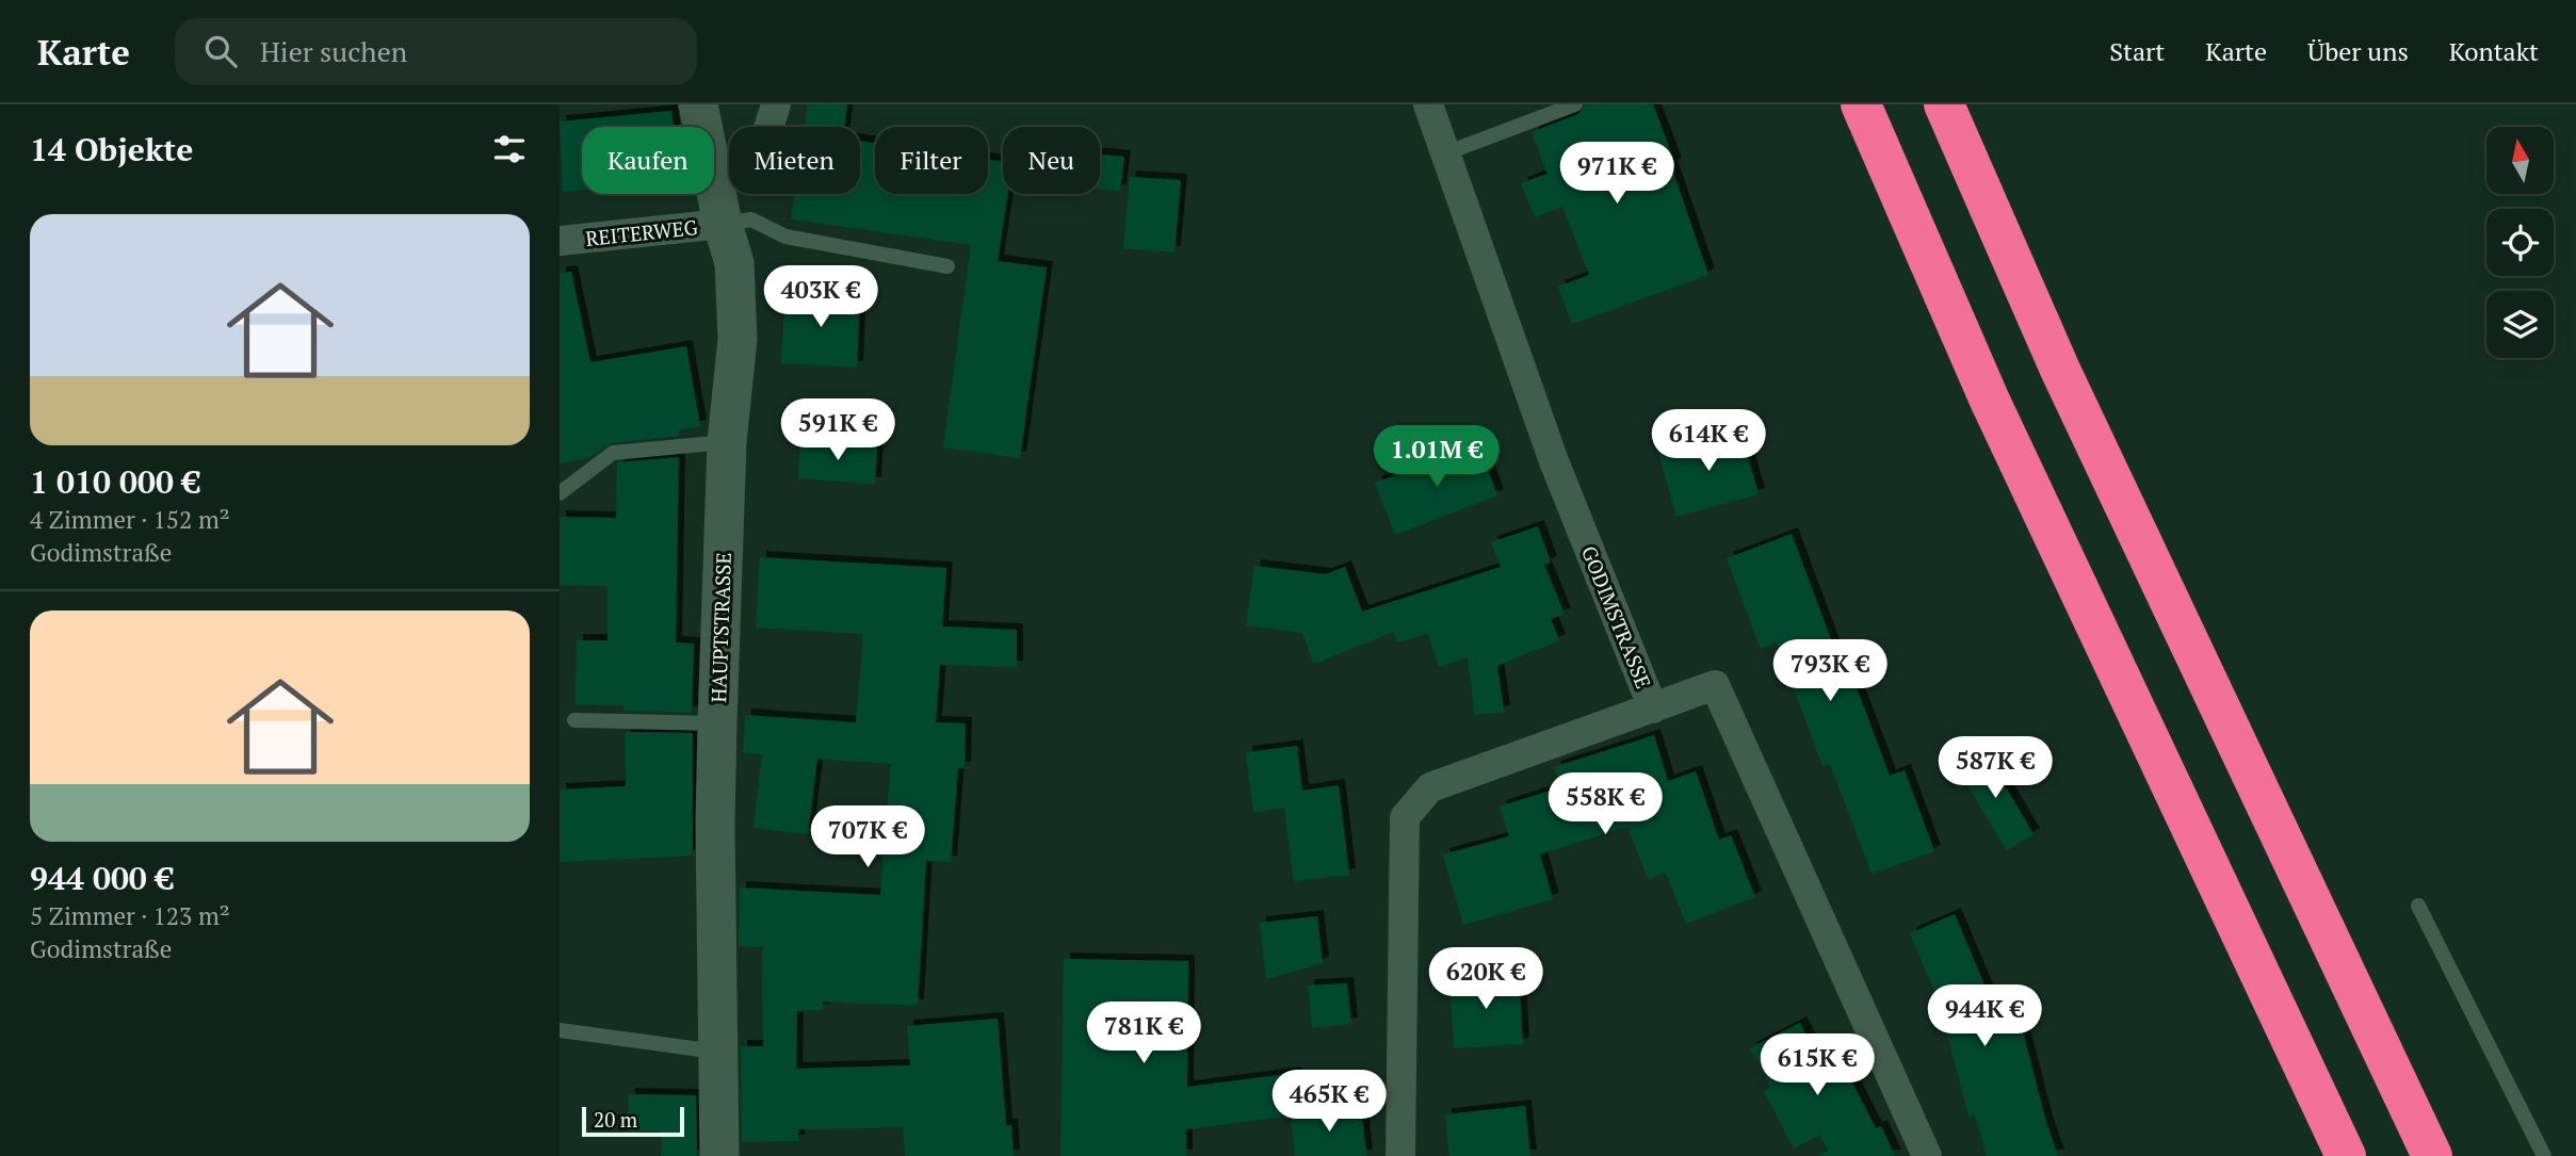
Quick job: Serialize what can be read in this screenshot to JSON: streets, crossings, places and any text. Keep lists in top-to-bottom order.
{
  "streets": {
    "street": ["REITERWEG", "GODIMSTRASSE", "HAUPTSTRASSE"]
  },
  "crossings": [
    ["REITERWEG", "HAUPTSTRASSE"]
  ],
  "scale_bar": "20 m",
  "north": "top",
  "page": {
    "header": "Karte",
    "search": "Hier suchen",
    "nav": [
      "Start",
      "Karte",
      "Über uns",
      "Kontakt"
    ],
    "heading": "14 Objekte",
    "chip": [
      "Kaufen",
      "Mieten",
      "Filter",
      "Neu"
    ],
    "price": [
      "971K €",
      "403K €",
      "591K €",
      "614K €",
      "1.01M €",
      "793K €",
      "587K €",
      "558K €",
      "707K €",
      "620K €",
      "944K €",
      "781K €",
      "615K €",
      "465K €"
    ],
    "list": [
      {
        "name": "1 010 000 €",
        "note": "4 Zimmer · 152 m² · Godimstraße"
      },
      {
        "name": "944 000 €",
        "note": "5 Zimmer · 123 m² · Godimstraße"
      }
    ],
    "scale": "20 m"
  }
}
